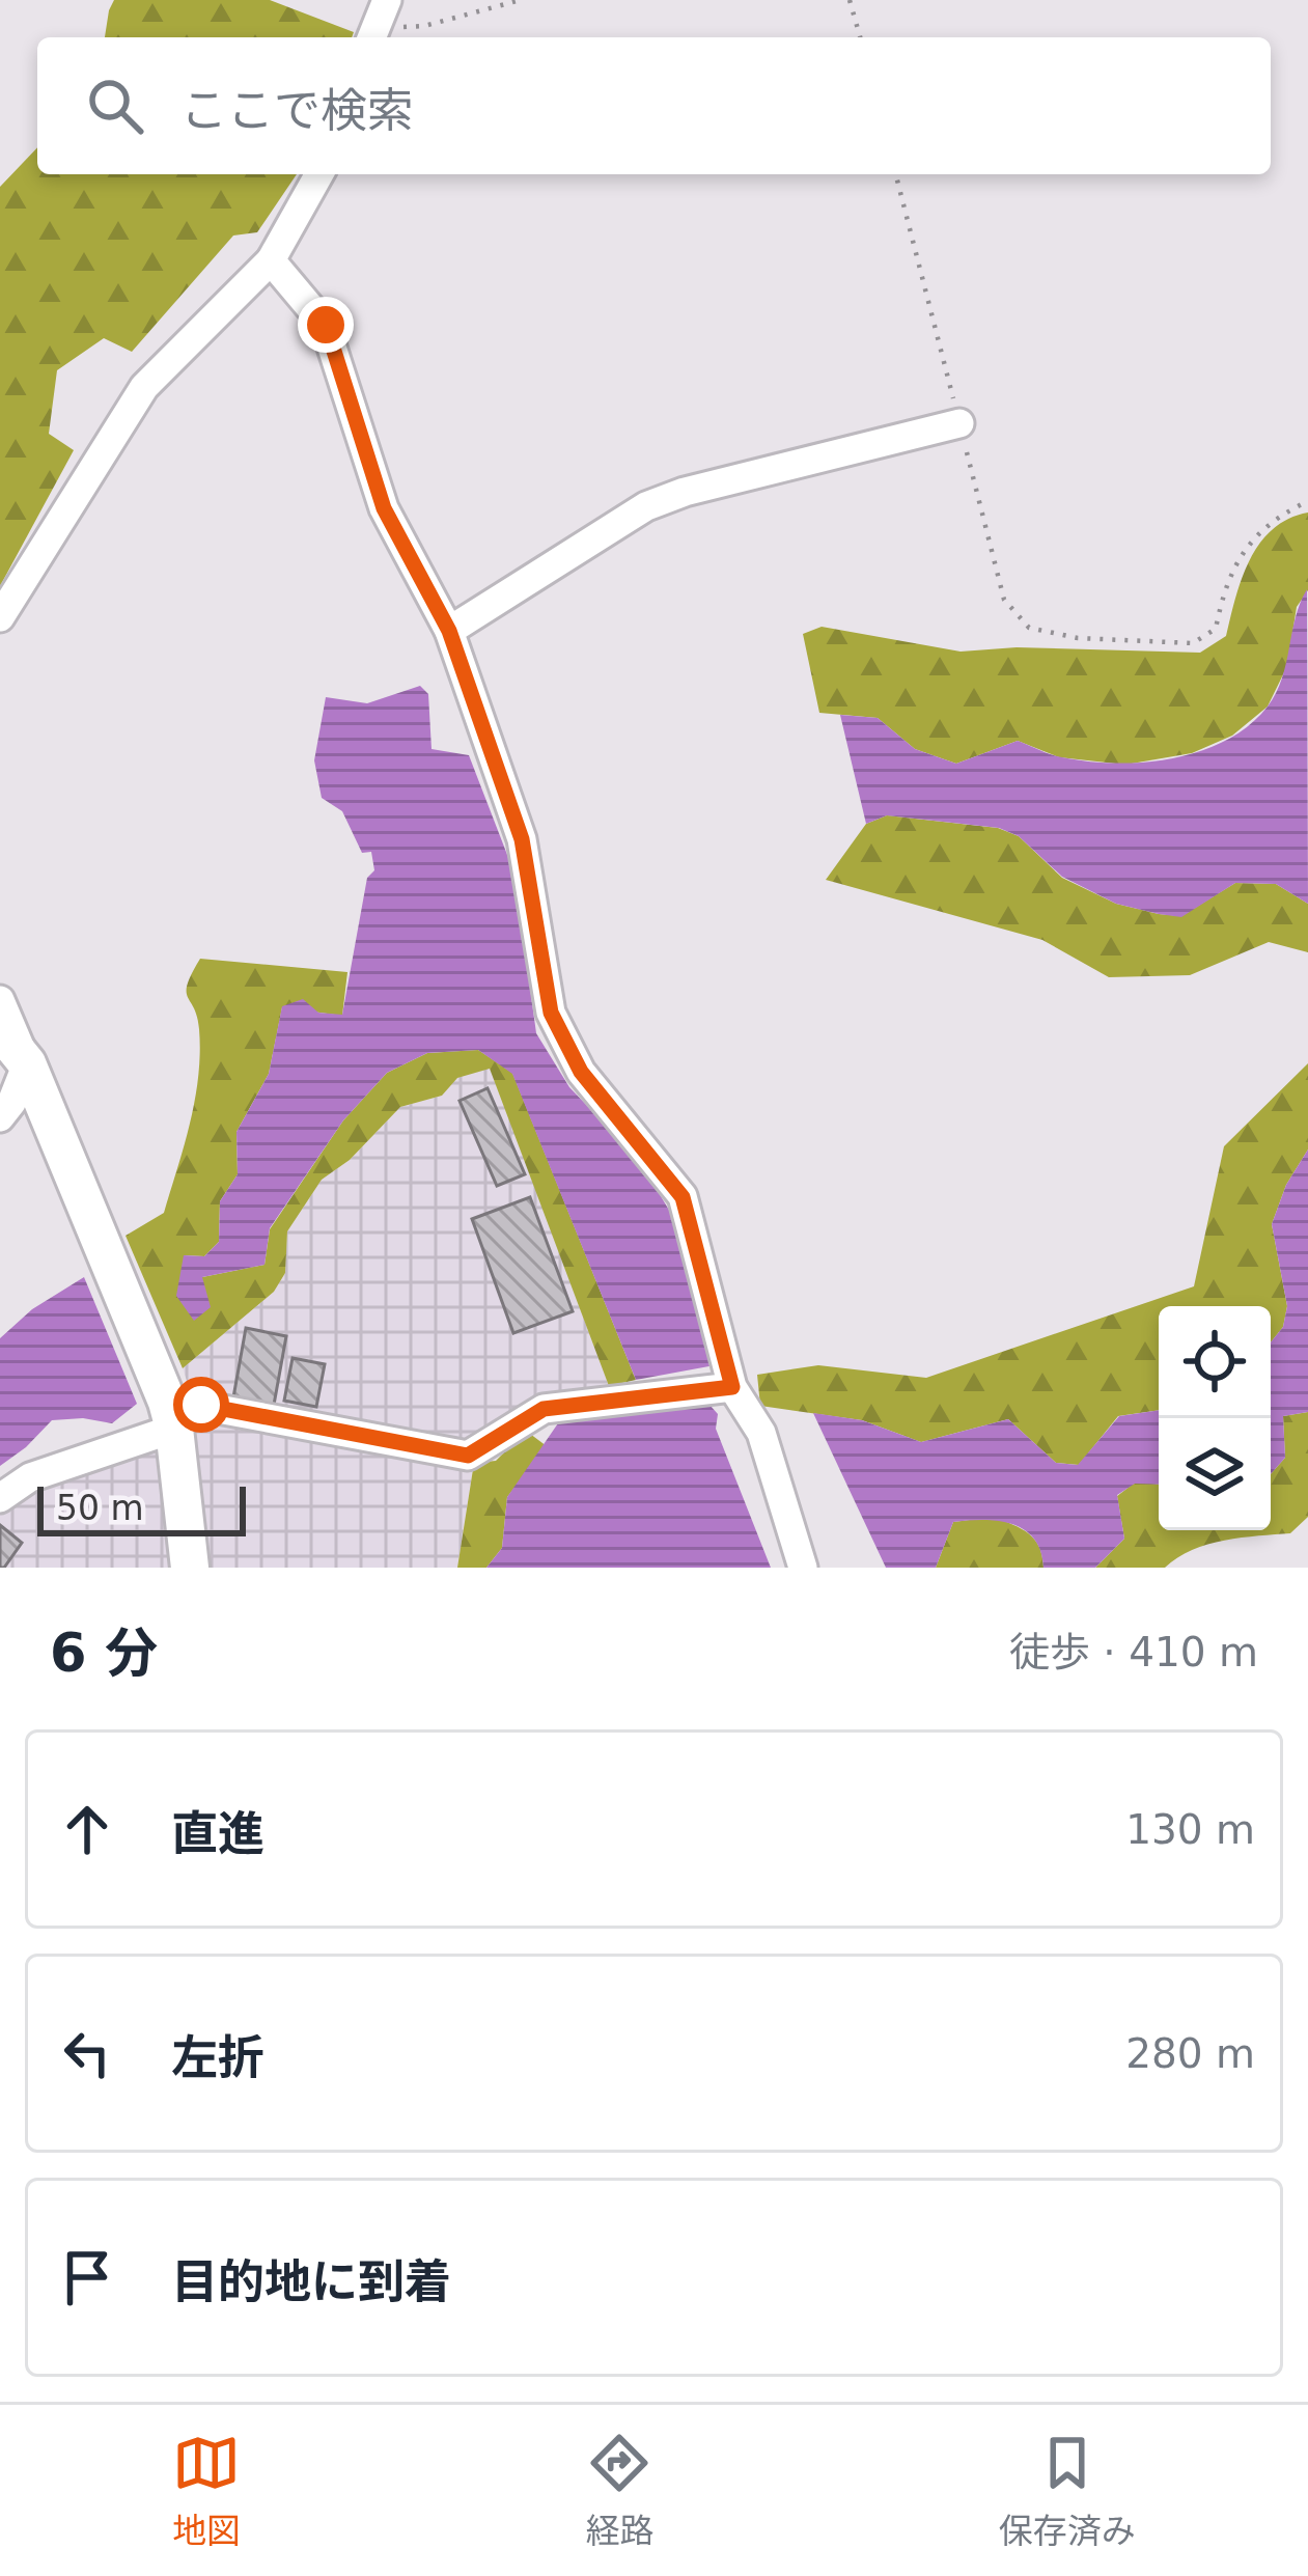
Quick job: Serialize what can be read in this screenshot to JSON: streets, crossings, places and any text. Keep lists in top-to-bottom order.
{
  "scale_bar": "50 m",
  "page": {
    "search": "ここで検索",
    "scale": "50 m",
    "heading": ["6 分", "徒歩 · 410 m"],
    "list": [
      ["直進", "130 m"],
      ["左折", "280 m"],
      "目的地に到着"
    ],
    "nav": ["地図", "経路", "保存済み"]
  }
}
